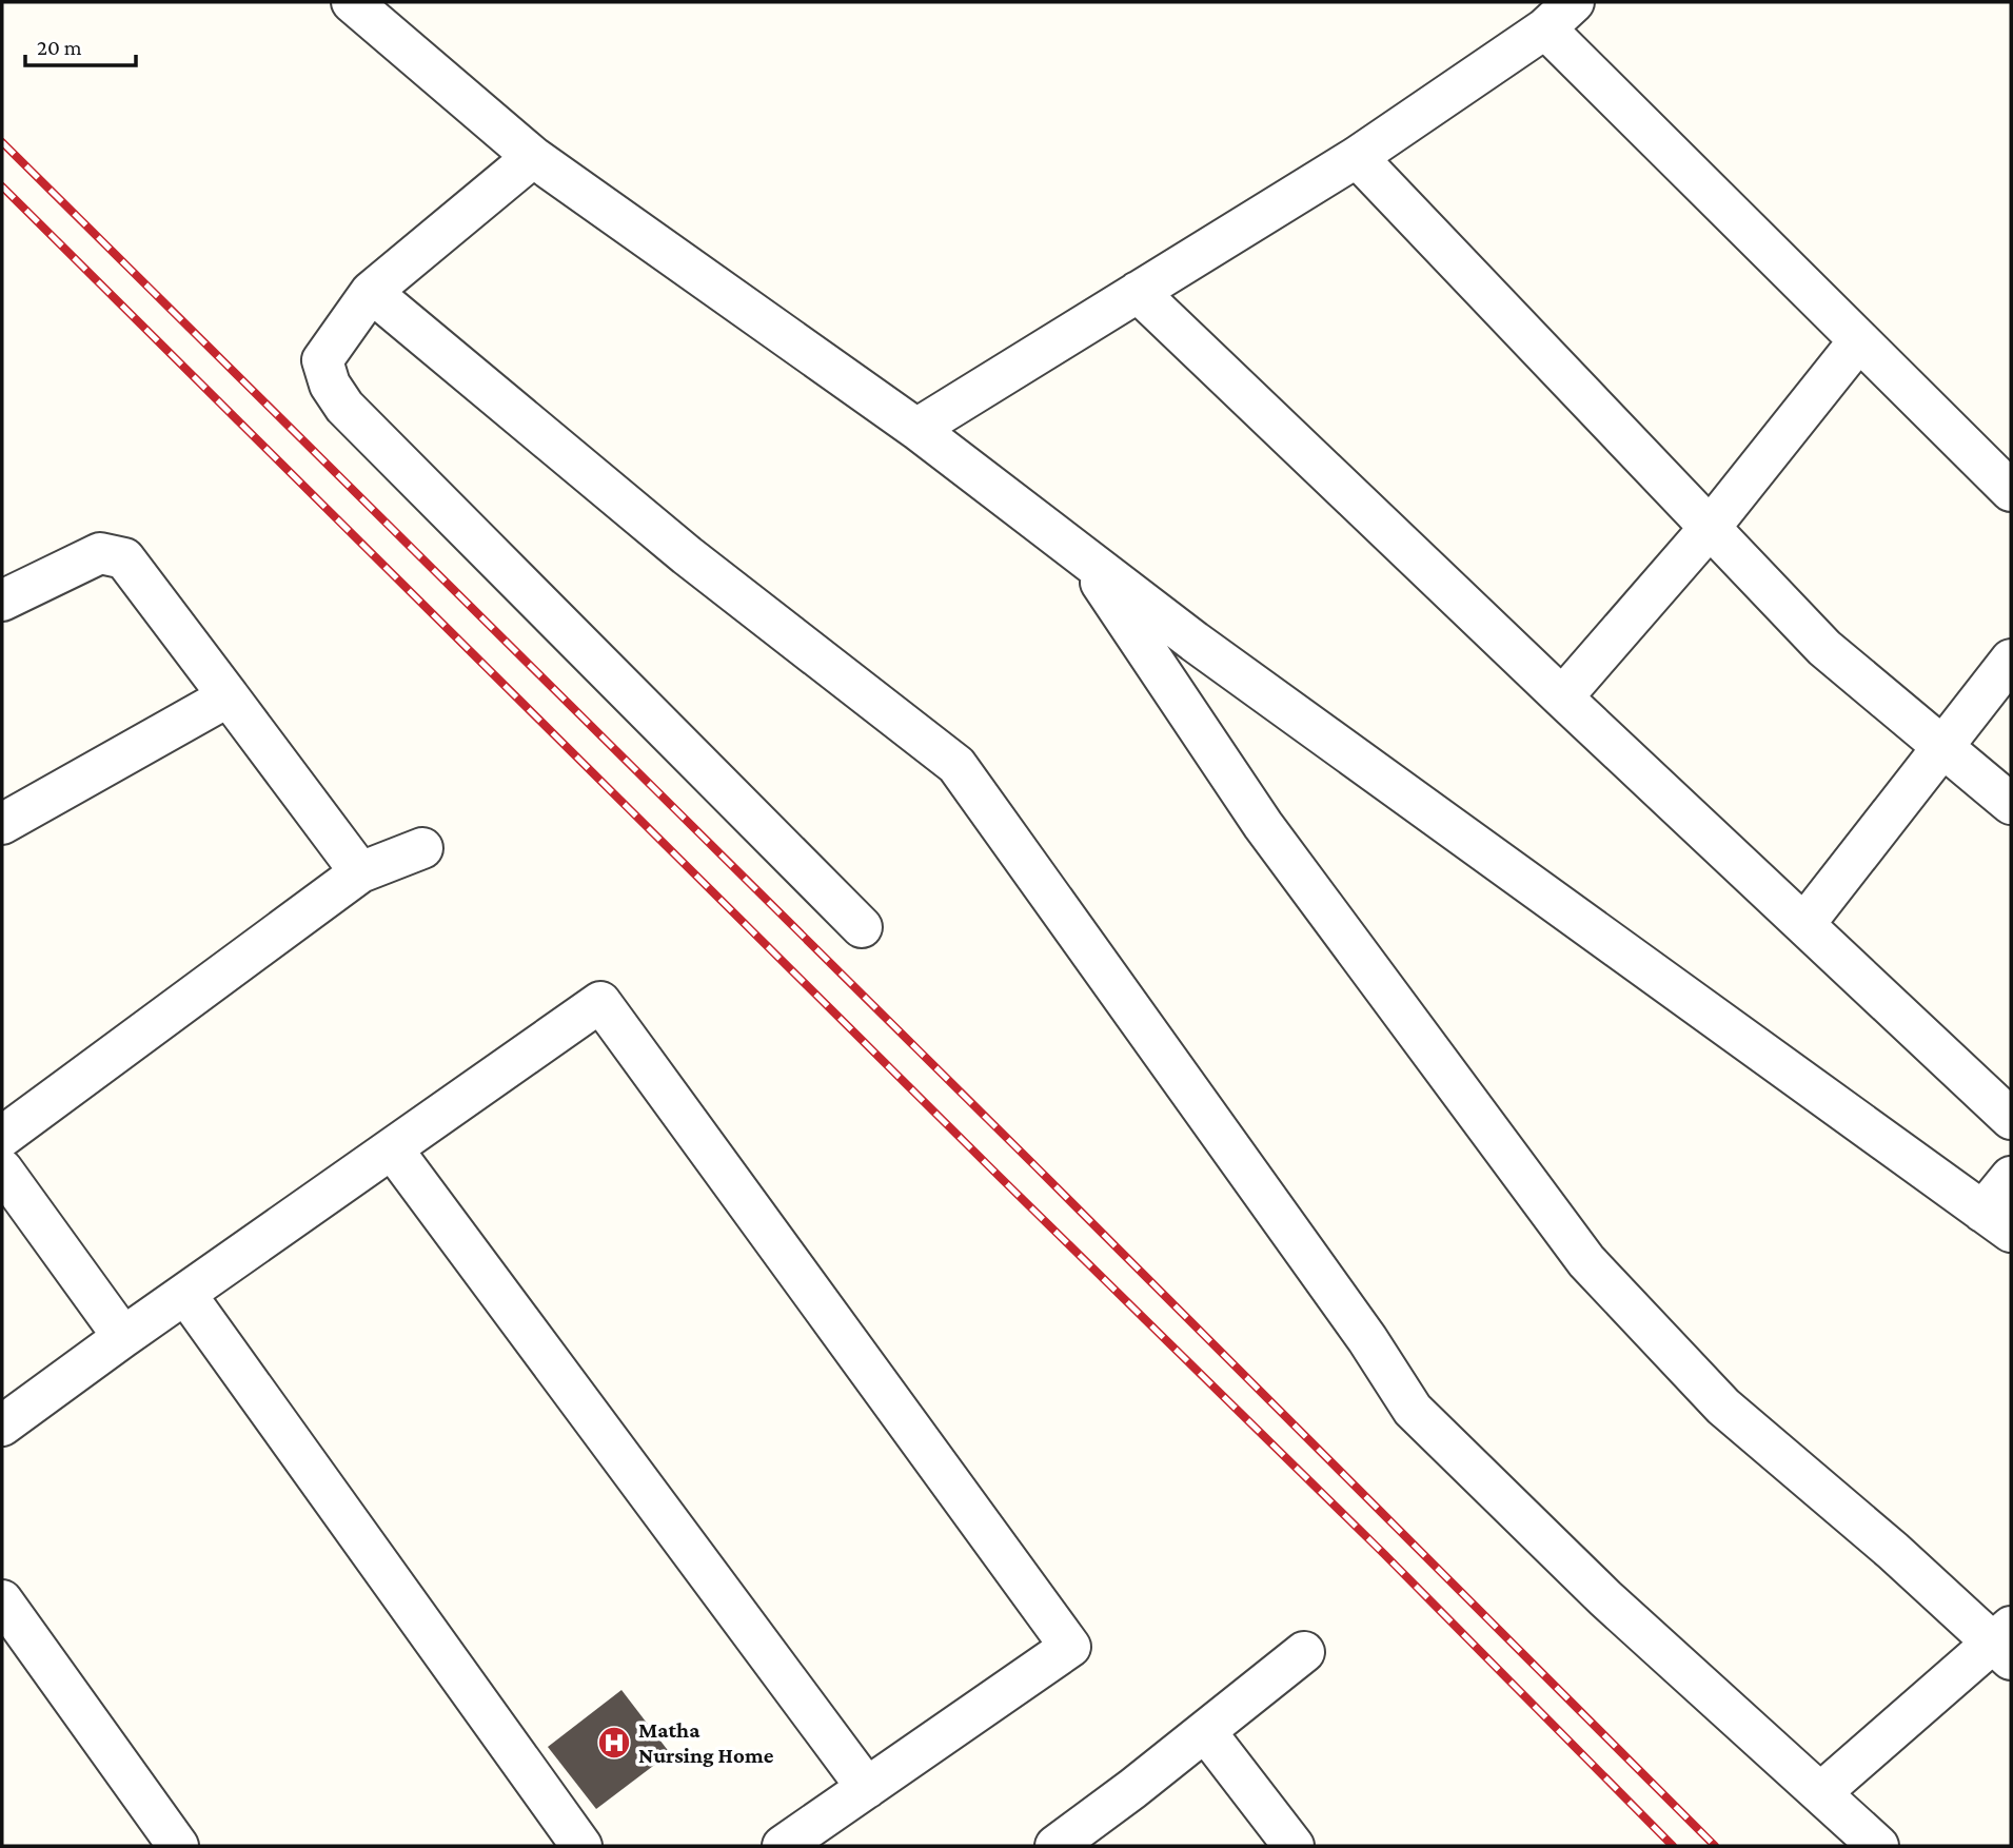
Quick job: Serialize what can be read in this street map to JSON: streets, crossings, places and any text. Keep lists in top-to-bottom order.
{
  "places": {
    "hospital": ["Matha Nursing Home"]
  },
  "scale_bar": "20 m"
}
